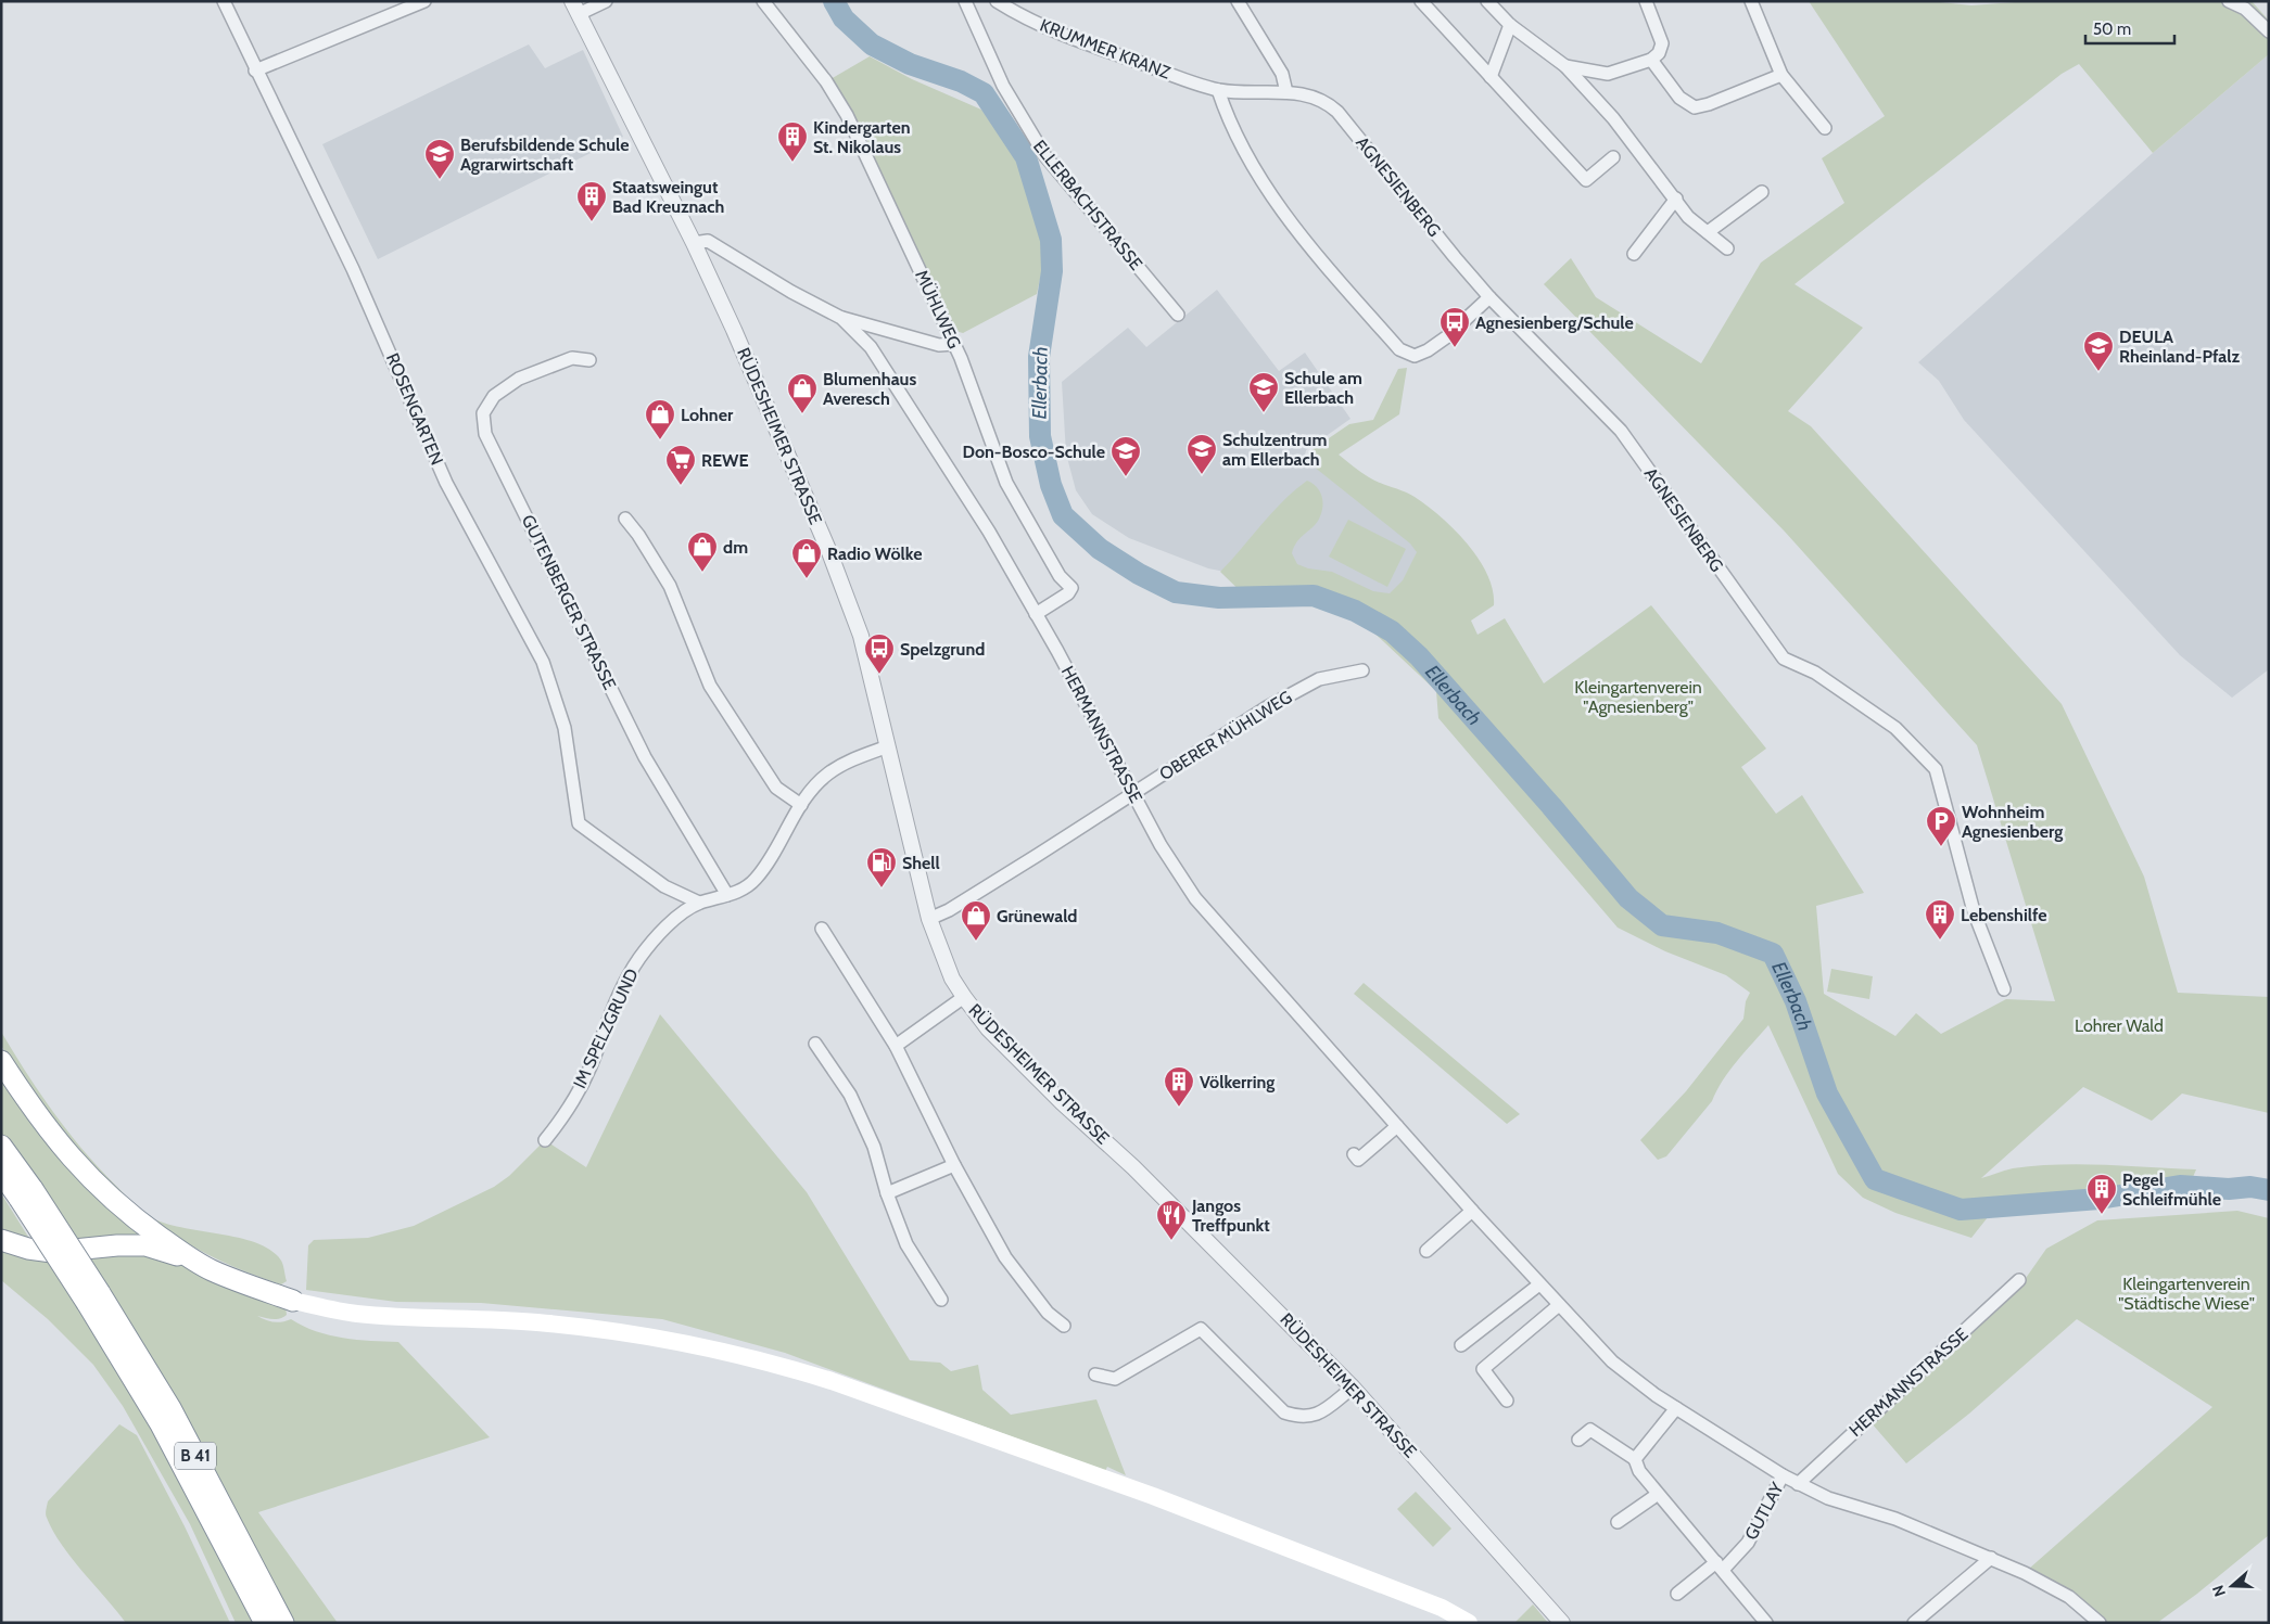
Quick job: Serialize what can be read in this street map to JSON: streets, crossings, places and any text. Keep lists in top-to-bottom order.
{
  "streets": {
    "highway": ["B 41"],
    "street": [
      "KRUMMER KRANZ",
      "AGNESIENBERG",
      "ELLERBACHSTRASSE",
      "MÜHLWEG",
      "ROSENGARTEN",
      "RÜDESHEIMER STRASSE",
      "GUTENBERGER STRASSE",
      "HERMANNSTRASSE",
      "OBERER MÜHLWEG",
      "IM SPELZGRUND",
      "GUTLAY"
    ]
  },
  "crossings": [
    ["KRUMMER KRANZ", "AGNESIENBERG"],
    ["MÜHLWEG", "HERMANNSTRASSE"],
    ["ROSENGARTEN", "IM SPELZGRUND"],
    ["RÜDESHEIMER STRASSE", "HERMANNSTRASSE"],
    ["RÜDESHEIMER STRASSE", "OBERER MÜHLWEG"],
    ["RÜDESHEIMER STRASSE", "IM SPELZGRUND"],
    ["GUTENBERGER STRASSE", "IM SPELZGRUND"],
    ["HERMANNSTRASSE", "OBERER MÜHLWEG"],
    ["HERMANNSTRASSE", "GUTLAY"]
  ],
  "water": ["Ellerbach"],
  "parks": ["Kleingartenverein \"Agnesienberg\"", "Lohrer Wald", "Kleingartenverein \"Städtische Wiese\""],
  "places": {
    "building": [
      "Kindergarten St. Nikolaus",
      "Staatsweingut Bad Kreuznach",
      "Lebenshilfe",
      "Völkerring",
      "Pegel Schleifmühle"
    ],
    "school or university": [
      "Berufsbildende Schule Agrarwirtschaft",
      "DEULA Rheinland-Pfalz",
      "Schule am Ellerbach",
      "Schulzentrum am Ellerbach",
      "Don-Bosco-Schule"
    ],
    "bus stop": ["Agnesienberg/Schule", "Spelzgrund"],
    "shop": [
      "Blumenhaus Averesch",
      "Lohner",
      "dm",
      "Radio Wölke",
      "Grünewald"
    ],
    "supermarket": ["REWE"],
    "parking": ["Wohnheim Agnesienberg"],
    "fuel station": ["Shell"],
    "restaurant": ["Jangos Treffpunkt"]
  },
  "scale_bar": "50 m",
  "north": "left"
}
